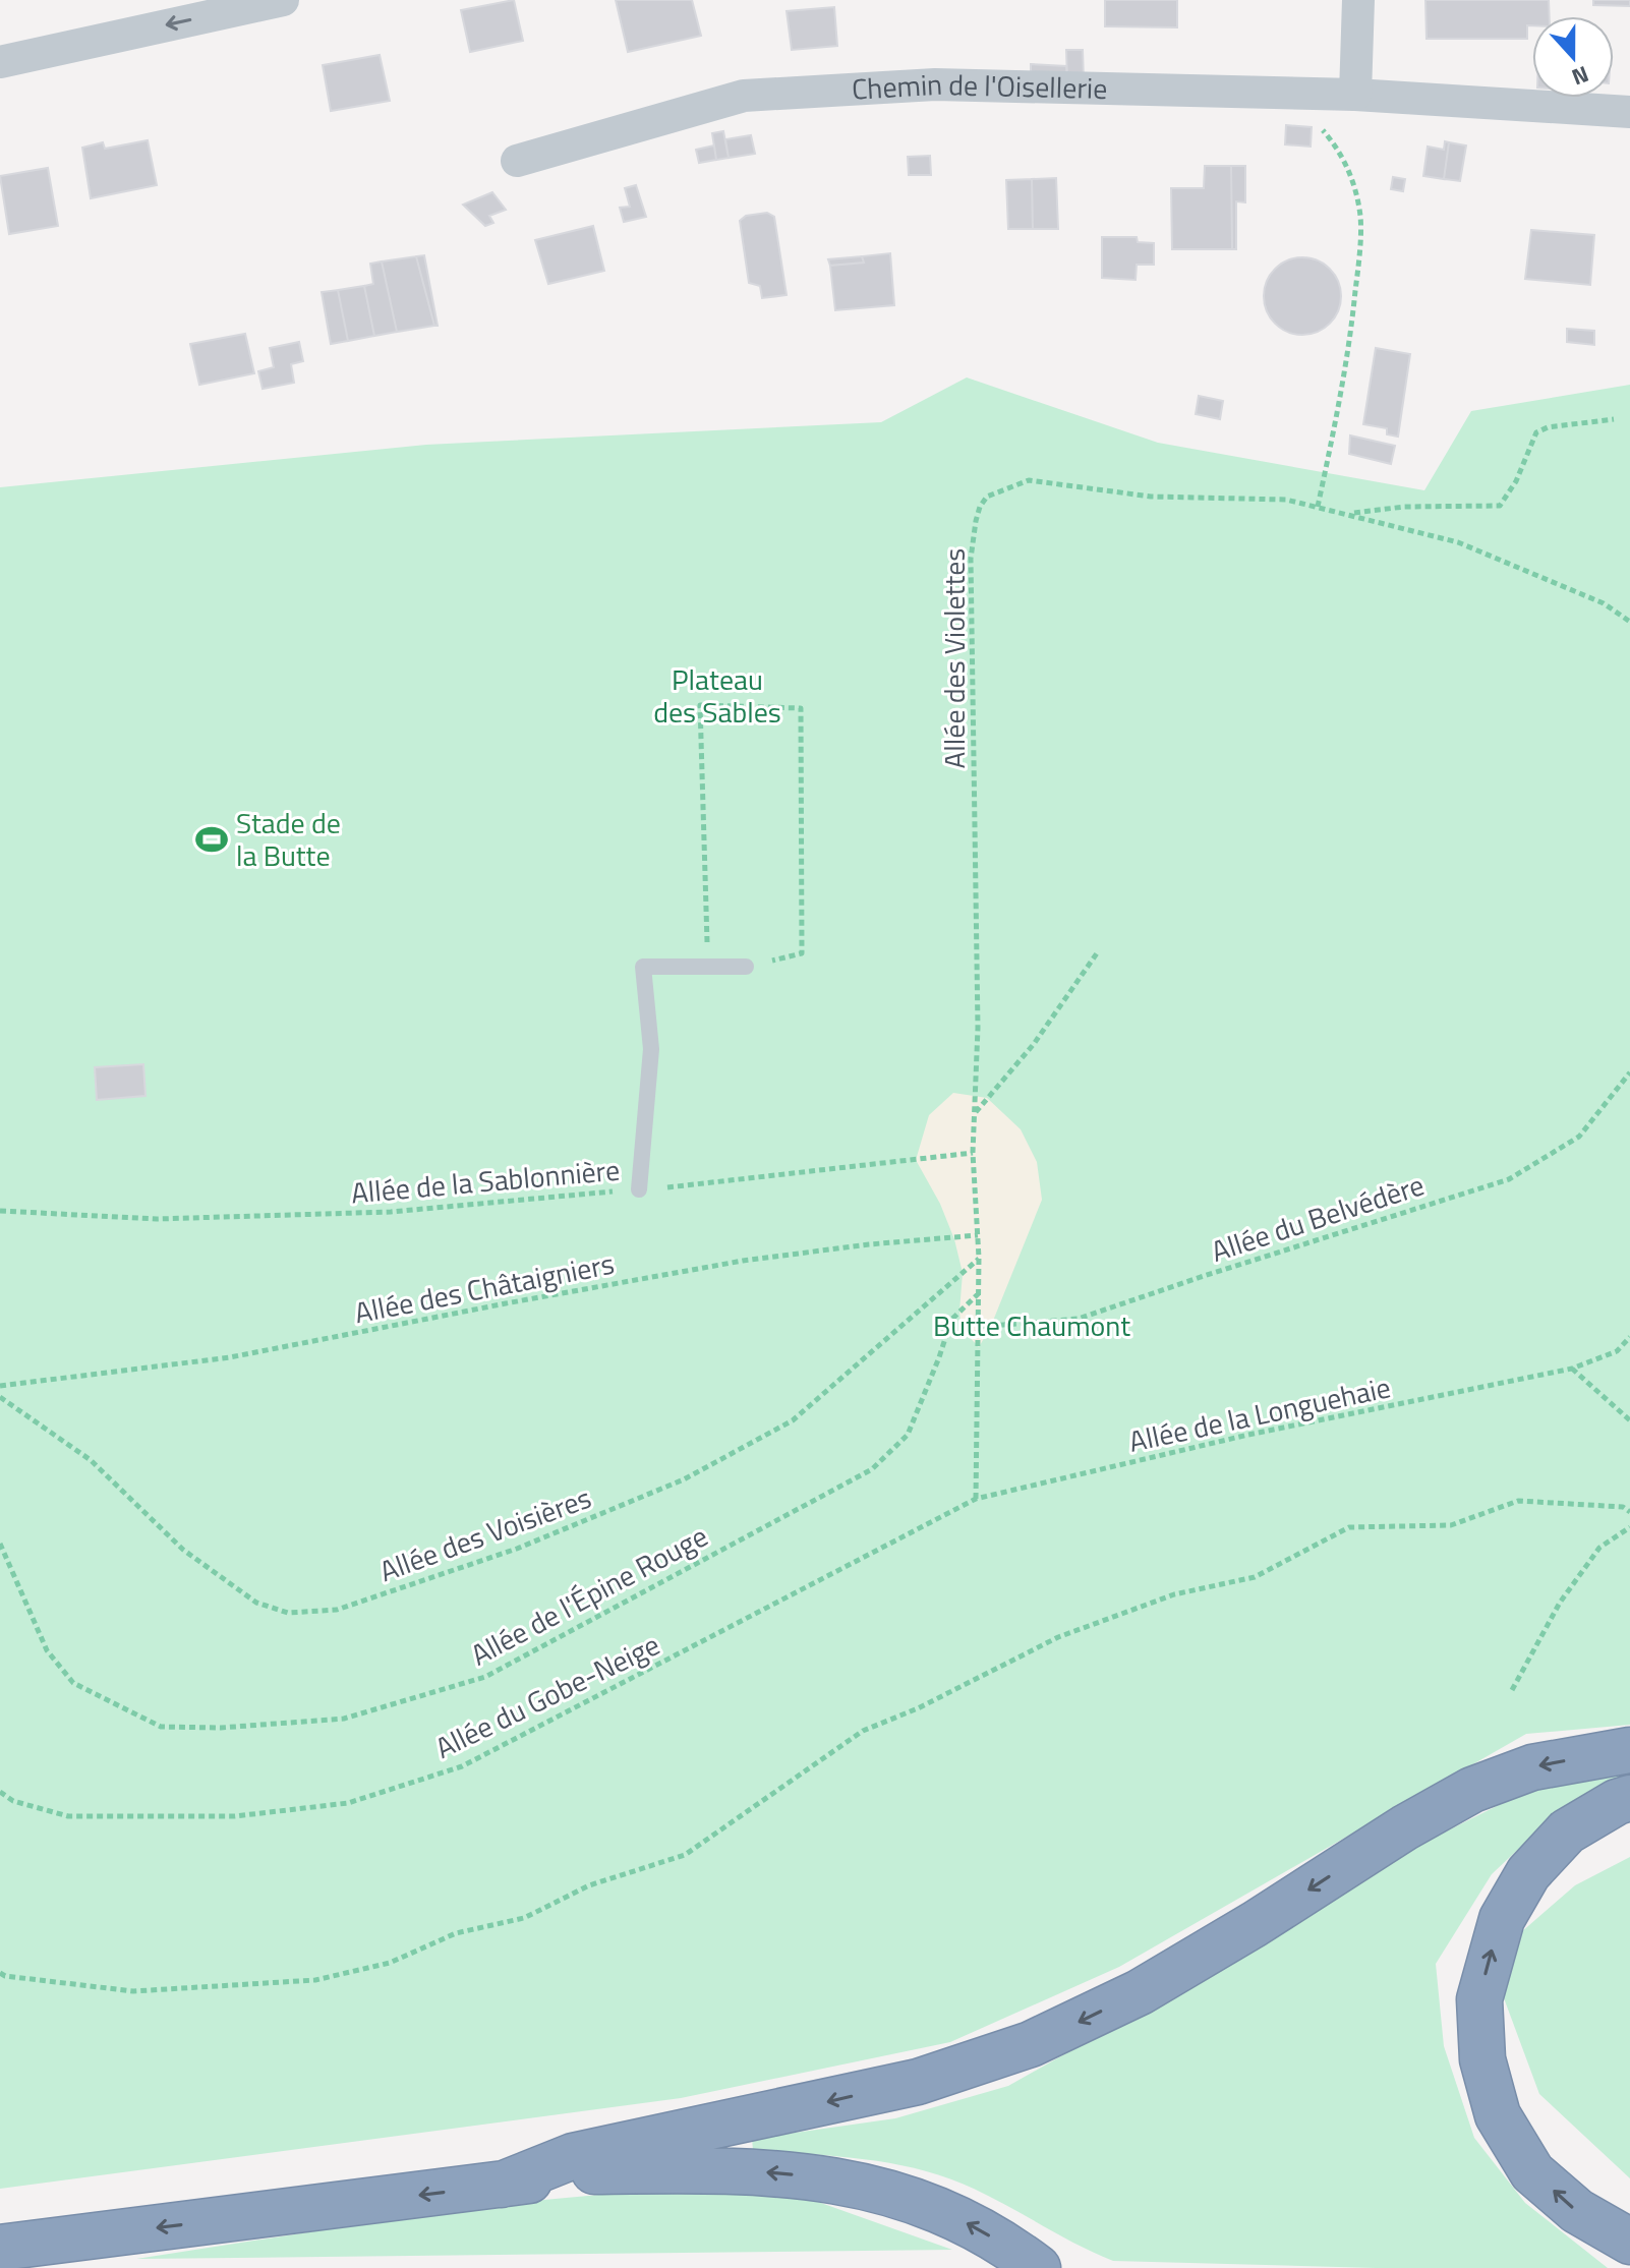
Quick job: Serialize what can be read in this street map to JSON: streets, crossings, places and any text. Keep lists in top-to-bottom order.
{
  "streets": {
    "street": ["Chemin de l'Oisellerie"],
    "path": [
      "Allée des Violettes",
      "Allée de la Sablonnière",
      "Allée du Belvédère",
      "Allée des Châtaigniers",
      "Allée de la Longuehaie",
      "Allée des Voisières",
      "Allée de l'Épine Rouge",
      "Allée du Gobe-Neige"
    ]
  },
  "crossings": [
    ["Allée des Violettes", "Allée de la Sablonnière"],
    ["Allée des Violettes", "Allée du Belvédère"],
    ["Allée des Violettes", "Allée des Châtaigniers"],
    ["Allée des Violettes", "Allée de la Longuehaie"],
    ["Allée des Violettes", "Allée des Voisières"],
    ["Allée des Violettes", "Allée de l'Épine Rouge"],
    ["Allée de la Longuehaie", "Allée du Gobe-Neige"]
  ],
  "parks": ["Plateau des Sables", "Butte Chaumont"],
  "places": {
    "sports": ["Stade de la Butte"]
  },
  "north": "bottom"
}
